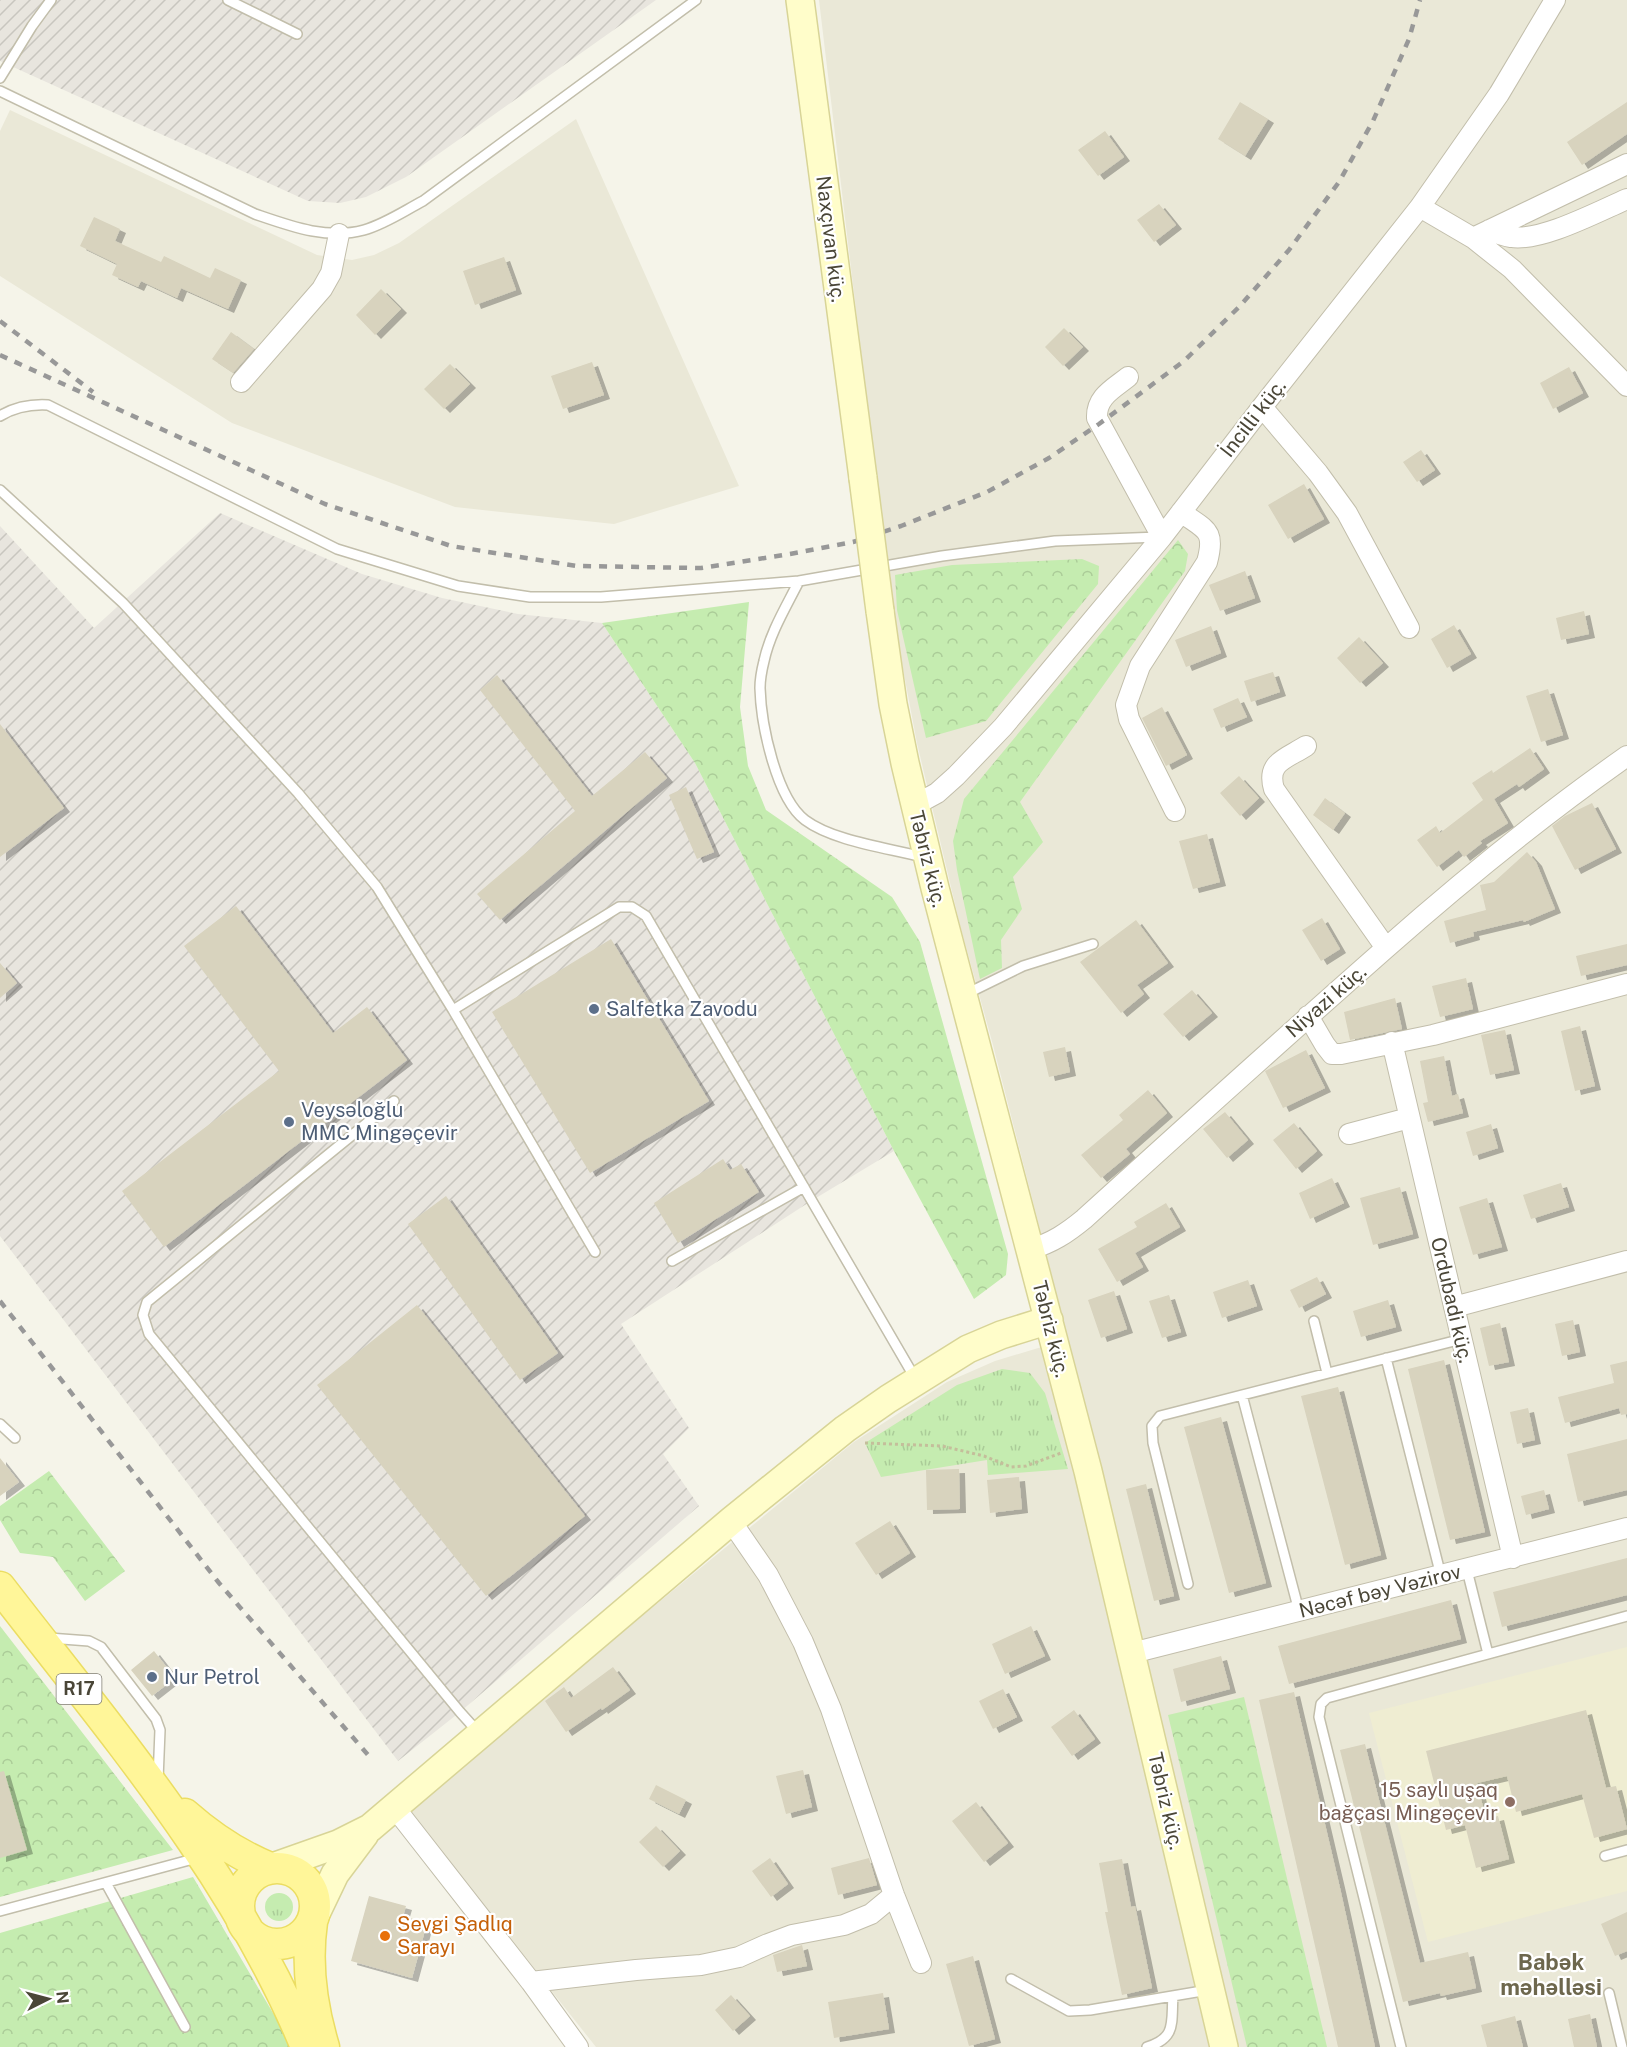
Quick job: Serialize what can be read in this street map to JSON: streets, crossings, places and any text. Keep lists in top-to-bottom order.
{
  "streets": {
    "main road": ["Naxçıvan küç.", "Təbriz küç.", "R17"],
    "street": [
      "İncilli küç.",
      "Niyazi küç.",
      "Ordubadi küç.",
      "Nəcəf bəy Vəzirov"
    ]
  },
  "crossings": [
    ["Naxçıvan küç.", "Təbriz küç."],
    ["İncilli küç.", "Təbriz küç."],
    ["Təbriz küç.", "Niyazi küç."],
    ["Təbriz küç.", "Nəcəf bəy Vəzirov"],
    ["Ordubadi küç.", "Nəcəf bəy Vəzirov"]
  ],
  "districts": ["Babək məhəlləsi"],
  "places": [
    "Salfetka Zavodu",
    "Veysəloğlu MMC Mingəçevir",
    "Nur Petrol",
    "15 saylı uşaq bağçası Mingəçevir",
    "Sevgi Şadlıq Sarayı"
  ],
  "north": "right"
}
